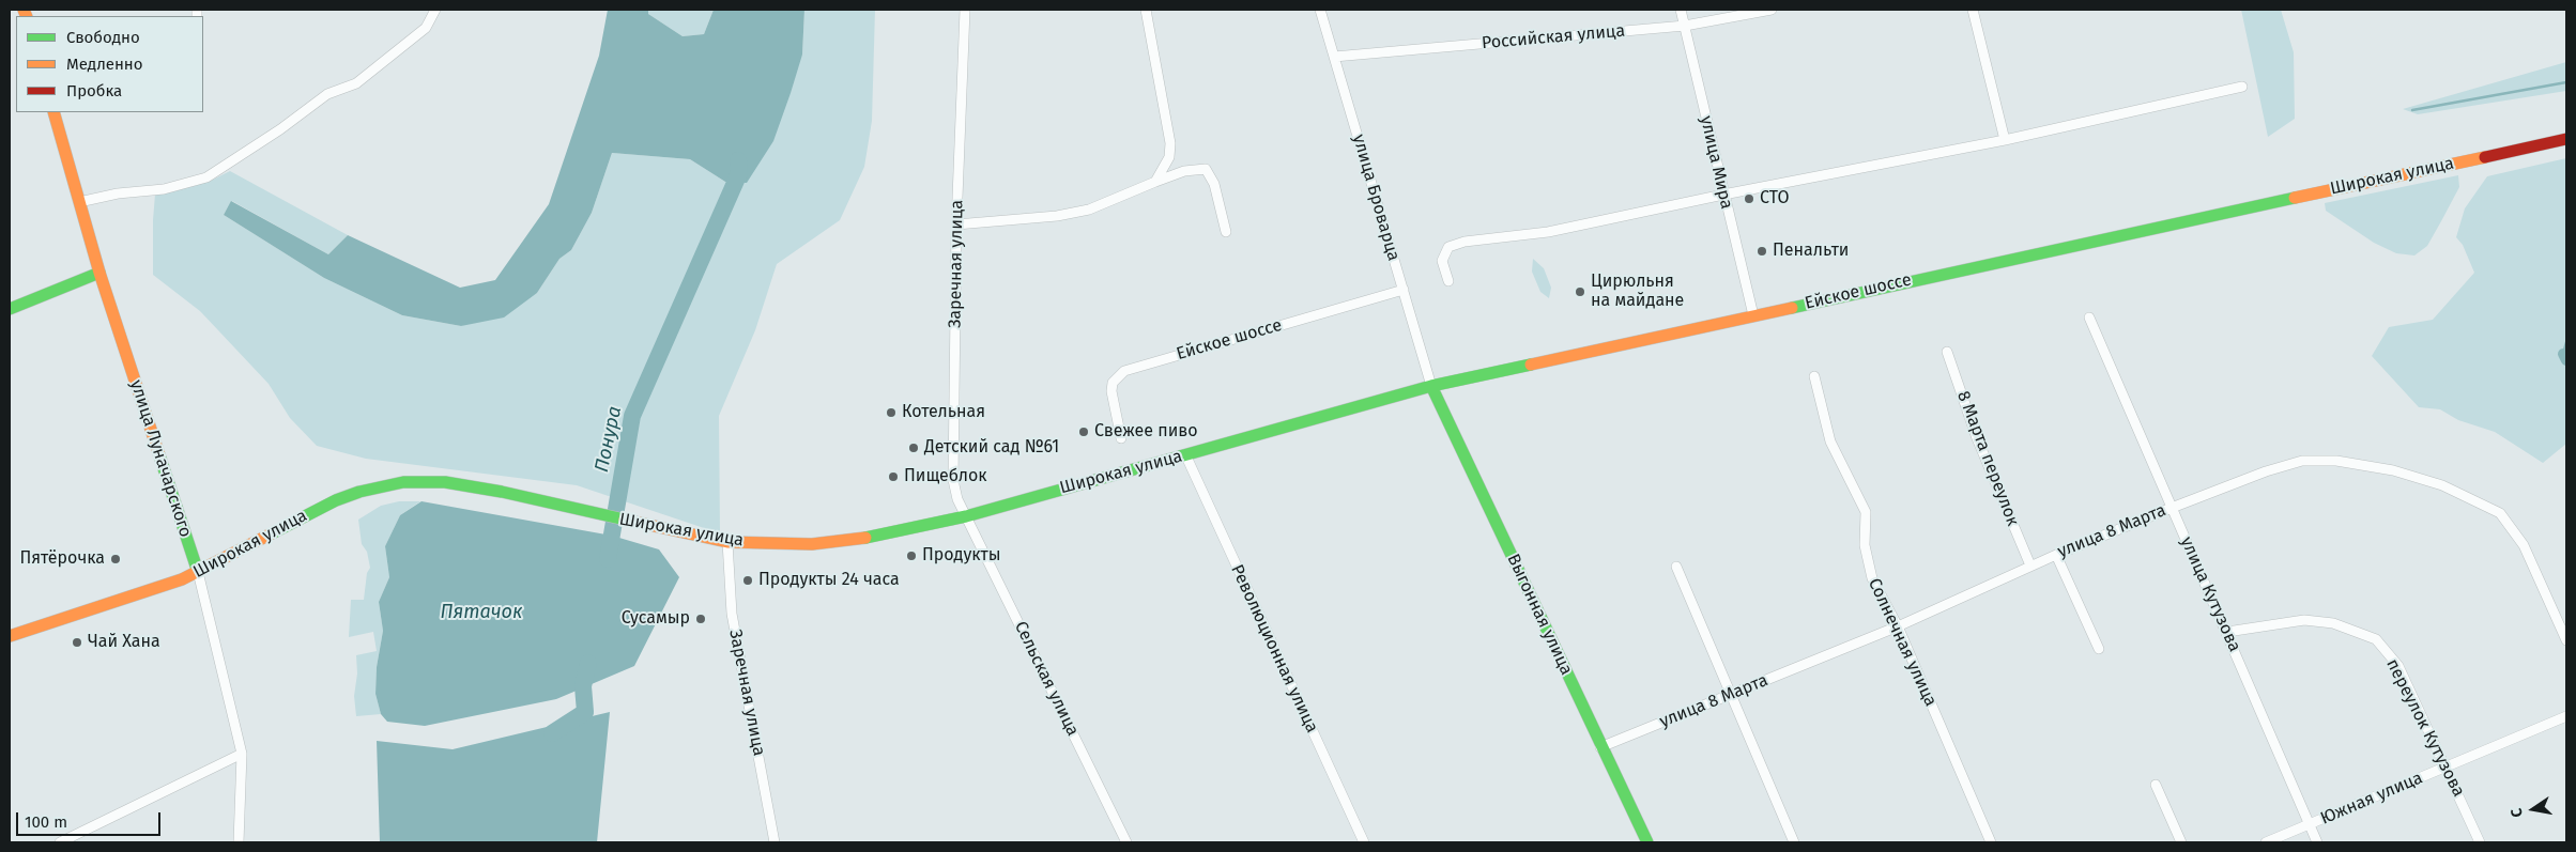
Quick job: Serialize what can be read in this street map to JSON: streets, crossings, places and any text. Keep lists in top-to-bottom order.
{
  "streets": {
    "main road": [
      "Широкая улица",
      "Ейское шоссе",
      "улица Луначарского",
      "Выгонная улица"
    ],
    "street": [
      "Российская улица",
      "улица Мира",
      "улица Броварца",
      "Заречная улица",
      "8 Марта переулок",
      "улица 8 Марта",
      "улица Кутузова",
      "Солнечная улица",
      "Революционная улица",
      "Сельская улица",
      "переулок Кутузова",
      "Южная улица"
    ]
  },
  "crossings": [
    ["Российская улица", "улица Мира"],
    ["Российская улица", "улица Броварца"],
    ["улица Мира", "Ейское шоссе"],
    ["Широкая улица", "улица Броварца"],
    ["Широкая улица", "Заречная улица"],
    ["Широкая улица", "Ейское шоссе"],
    ["Широкая улица", "улица Луначарского"],
    ["Широкая улица", "Выгонная улица"],
    ["Широкая улица", "Революционная улица"],
    ["Широкая улица", "Сельская улица"],
    ["улица Броварца", "Ейское шоссе"],
    ["улица Броварца", "Выгонная улица"],
    ["Заречная улица", "Сельская улица"],
    ["Ейское шоссе", "Выгонная улица"],
    ["8 Марта переулок", "улица 8 Марта"],
    ["улица 8 Марта", "улица Кутузова"],
    ["улица 8 Марта", "Выгонная улица"],
    ["улица 8 Марта", "Солнечная улица"],
    ["улица Кутузова", "переулок Кутузова"],
    ["улица Кутузова", "Южная улица"],
    ["переулок Кутузова", "Южная улица"]
  ],
  "water": ["Понура", "Пятачок"],
  "places": [
    "СТО",
    "Пенальти",
    "Цирюльня на майдане",
    "Котельная",
    "Свежее пиво",
    "Детский сад №61",
    "Пищеблок",
    "Продукты",
    "Пятёрочка",
    "Продукты 24 часа",
    "Сусамыр",
    "Чай Хана"
  ],
  "legend": ["Свободно", "Медленно", "Пробка"],
  "scale_bar": "100 m",
  "north": "left"
}
